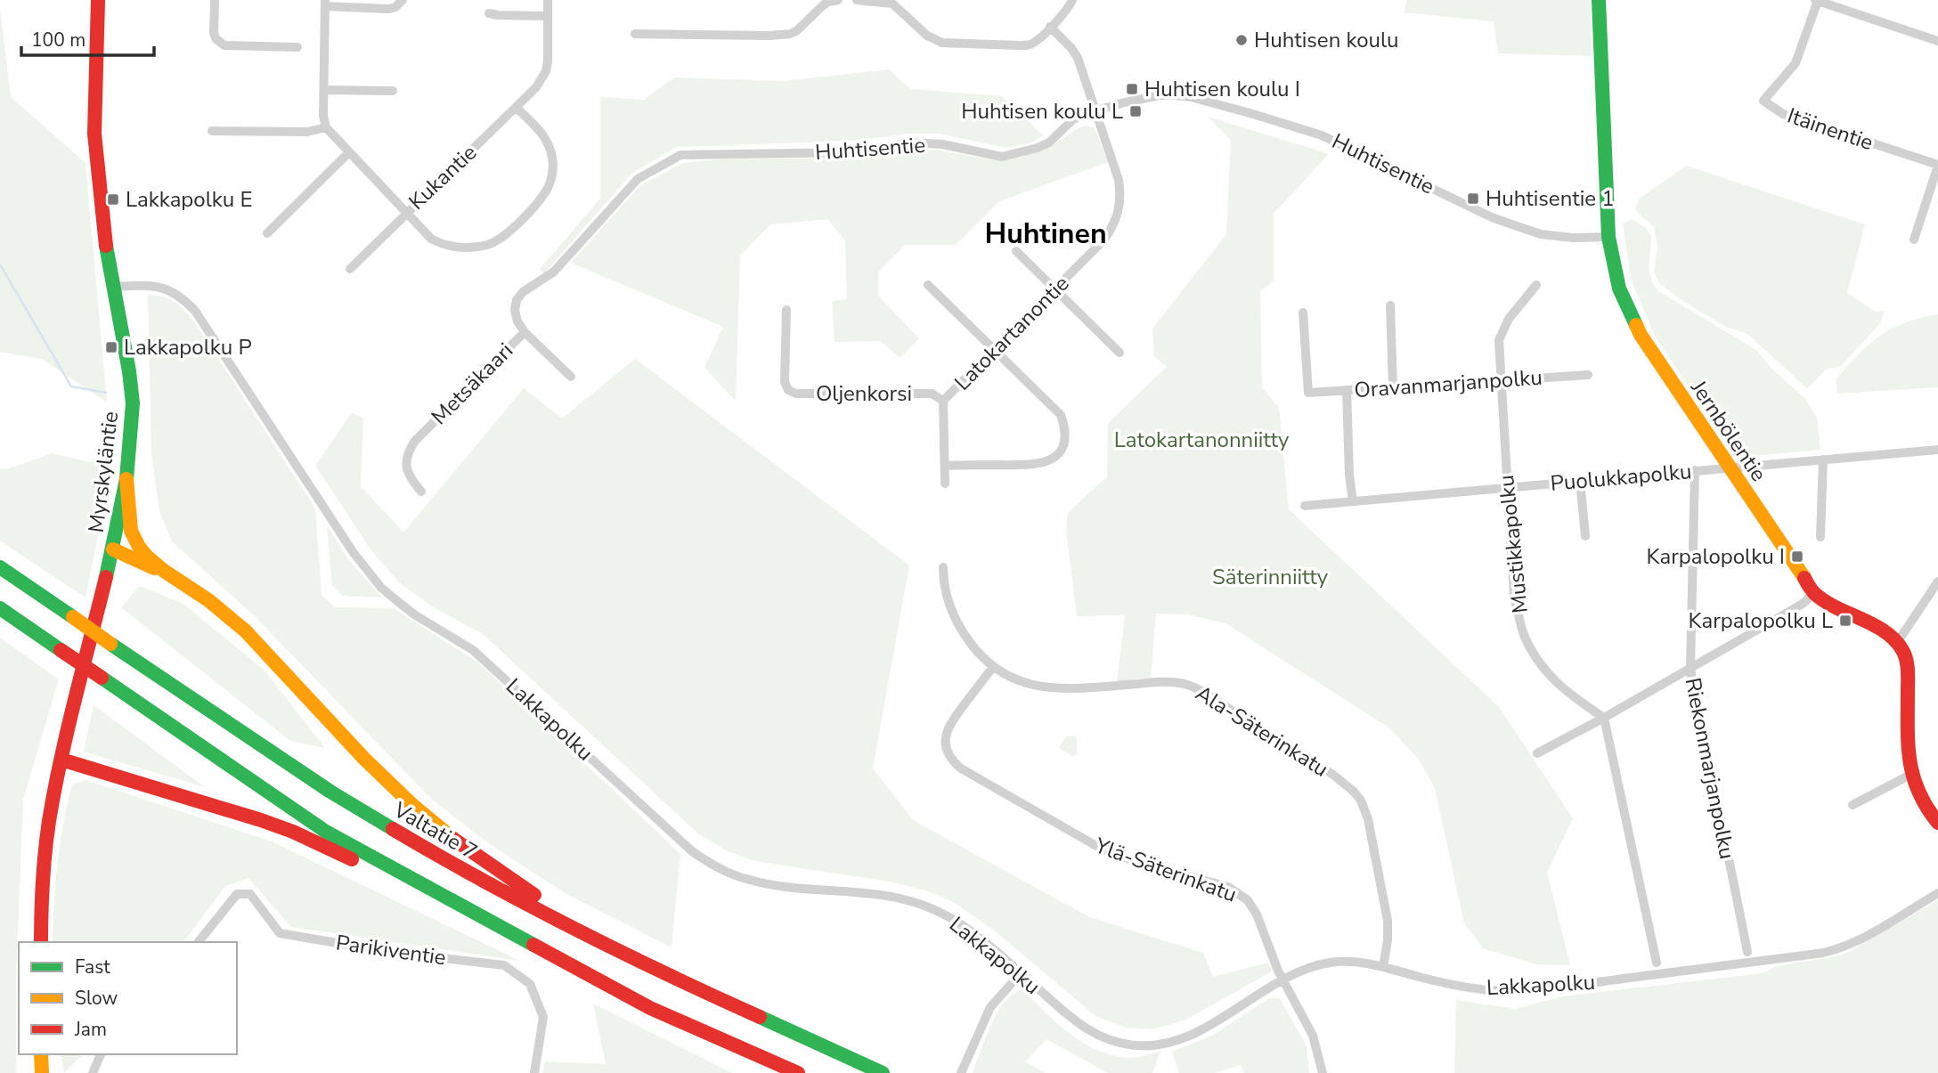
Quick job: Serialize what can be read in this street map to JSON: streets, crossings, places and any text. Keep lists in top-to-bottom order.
{
  "streets": {
    "main road": ["Jernbölentie", "Myrskyläntie", "Valtatie 7"],
    "street": [
      "Itäinentie",
      "Huhtisentie",
      "Kukantie",
      "Latokartanontie",
      "Metsäkaari",
      "Oravanmarjanpolku",
      "Oljenkorsi",
      "Puolukkapolku",
      "Mustikkapolku",
      "Lakkapolku",
      "Ala-Säterinkatu",
      "Riekonmarjanpolku",
      "Ylä-Säterinkatu",
      "Parikiventie"
    ]
  },
  "crossings": [
    ["Huhtisentie", "Latokartanontie"],
    ["Huhtisentie", "Metsäkaari"],
    ["Huhtisentie", "Jernbölentie"],
    ["Latokartanontie", "Oljenkorsi"],
    ["Oravanmarjanpolku", "Mustikkapolku"],
    ["Jernbölentie", "Puolukkapolku"],
    ["Myrskyläntie", "Lakkapolku"],
    ["Puolukkapolku", "Mustikkapolku"],
    ["Puolukkapolku", "Riekonmarjanpolku"],
    ["Lakkapolku", "Ala-Säterinkatu"],
    ["Lakkapolku", "Ylä-Säterinkatu"],
    ["Ala-Säterinkatu", "Ylä-Säterinkatu"]
  ],
  "districts": ["Huhtinen"],
  "parks": ["Latokartanonniitty", "Säterinniitty"],
  "places": {
    "other": ["Huhtisen koulu"],
    "transit": [
      "Huhtisen koulu I",
      "Huhtisen koulu L",
      "Huhtisentie 1",
      "Lakkapolku E",
      "Lakkapolku P",
      "Karpalopolku I",
      "Karpalopolku L"
    ]
  },
  "legend": ["Fast", "Slow", "Jam"],
  "scale_bar": "100 m"
}
